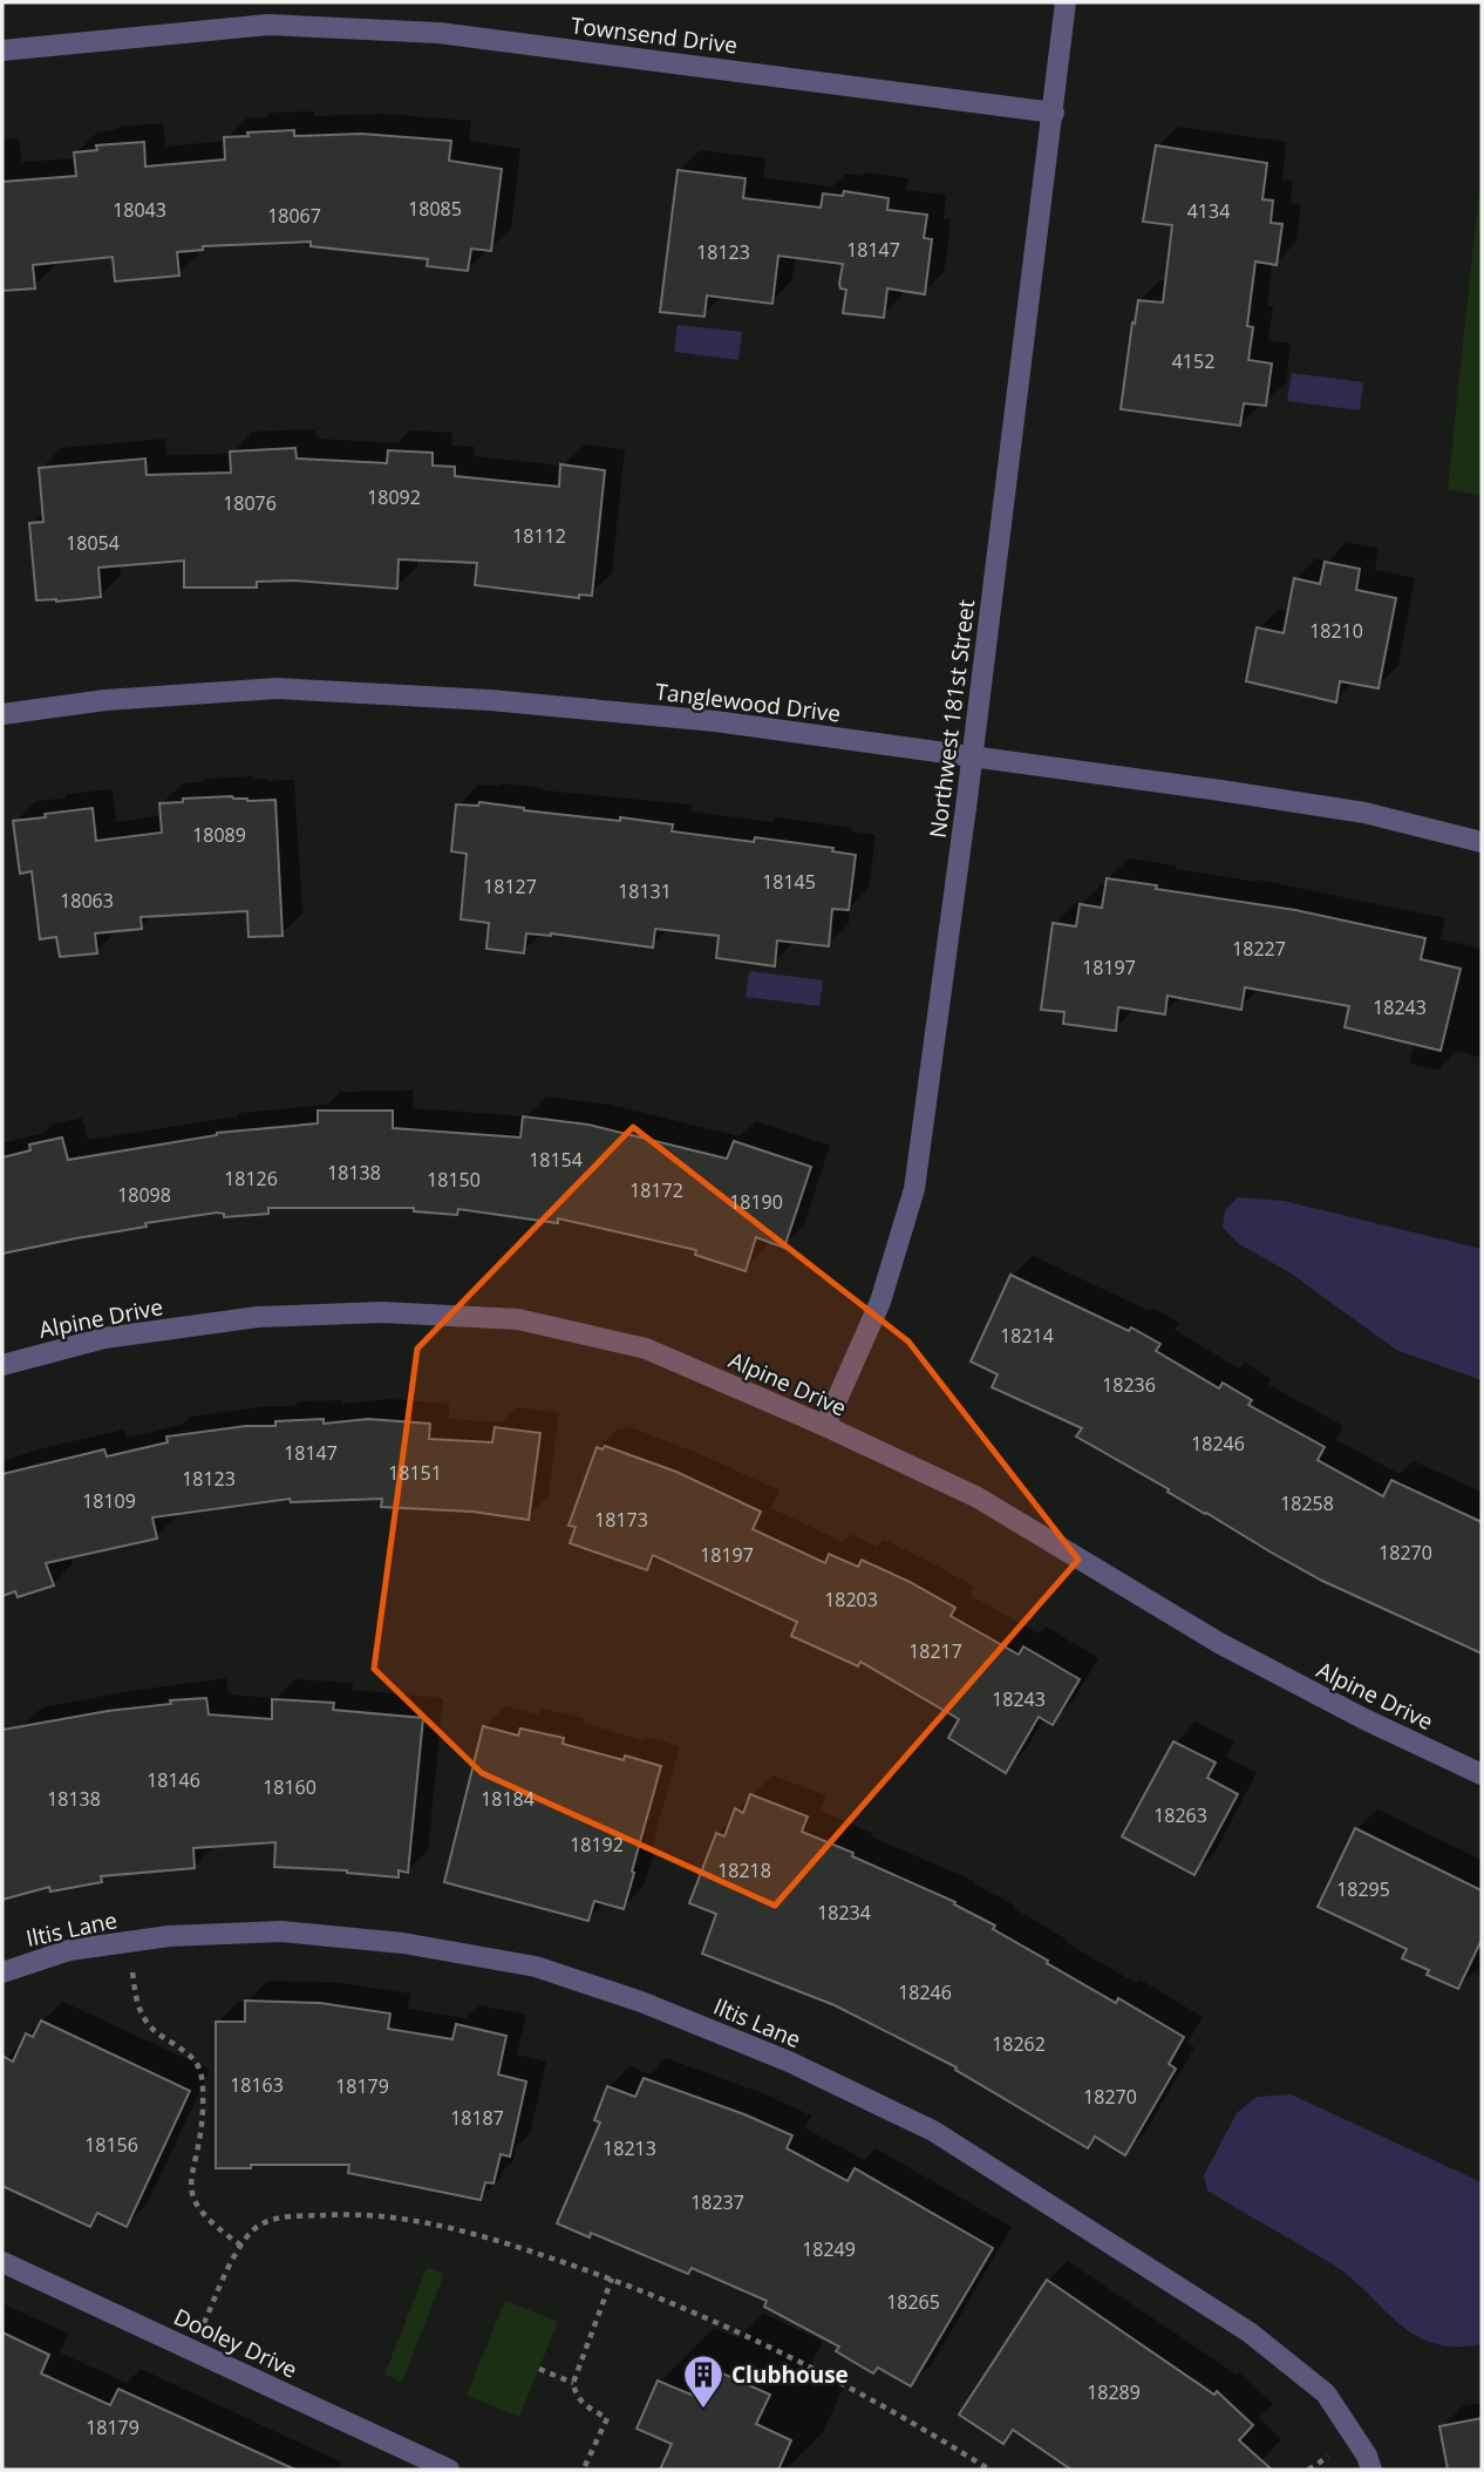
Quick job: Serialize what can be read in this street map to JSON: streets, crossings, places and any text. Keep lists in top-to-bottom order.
{
  "streets": {
    "street": [
      "Townsend Drive",
      "Tanglewood Drive",
      "Northwest 181st Street",
      "Alpine Drive",
      "Iltis Lane",
      "Dooley Drive"
    ]
  },
  "crossings": [
    ["Townsend Drive", "Northwest 181st Street"],
    ["Tanglewood Drive", "Northwest 181st Street"],
    ["Northwest 181st Street", "Alpine Drive"]
  ],
  "places": {
    "building": ["Clubhouse"]
  },
  "house_numbers": [
    "18085",
    "18043",
    "4134",
    "18067",
    "18147",
    "18123",
    "4152",
    "18092",
    "18076",
    "18112",
    "18054",
    "18210",
    "18089",
    "18145",
    "18127",
    "18131",
    "18063",
    "18227",
    "18197",
    "18243",
    "18154",
    "18138",
    "18126",
    "18150",
    "18172",
    "18098",
    "18190",
    "18214",
    "18236",
    "18246",
    "18147",
    "18151",
    "18123",
    "18109",
    "18258",
    "18173",
    "18270",
    "18197",
    "18203",
    "18217",
    "18243",
    "18146",
    "18160",
    "18138",
    "18184",
    "18263",
    "18192",
    "18218",
    "18295",
    "18234",
    "18246",
    "18262",
    "18163",
    "18179",
    "18270",
    "18187",
    "18156",
    "18213",
    "18237",
    "18249",
    "18265",
    "18289",
    "18179"
  ]
}
